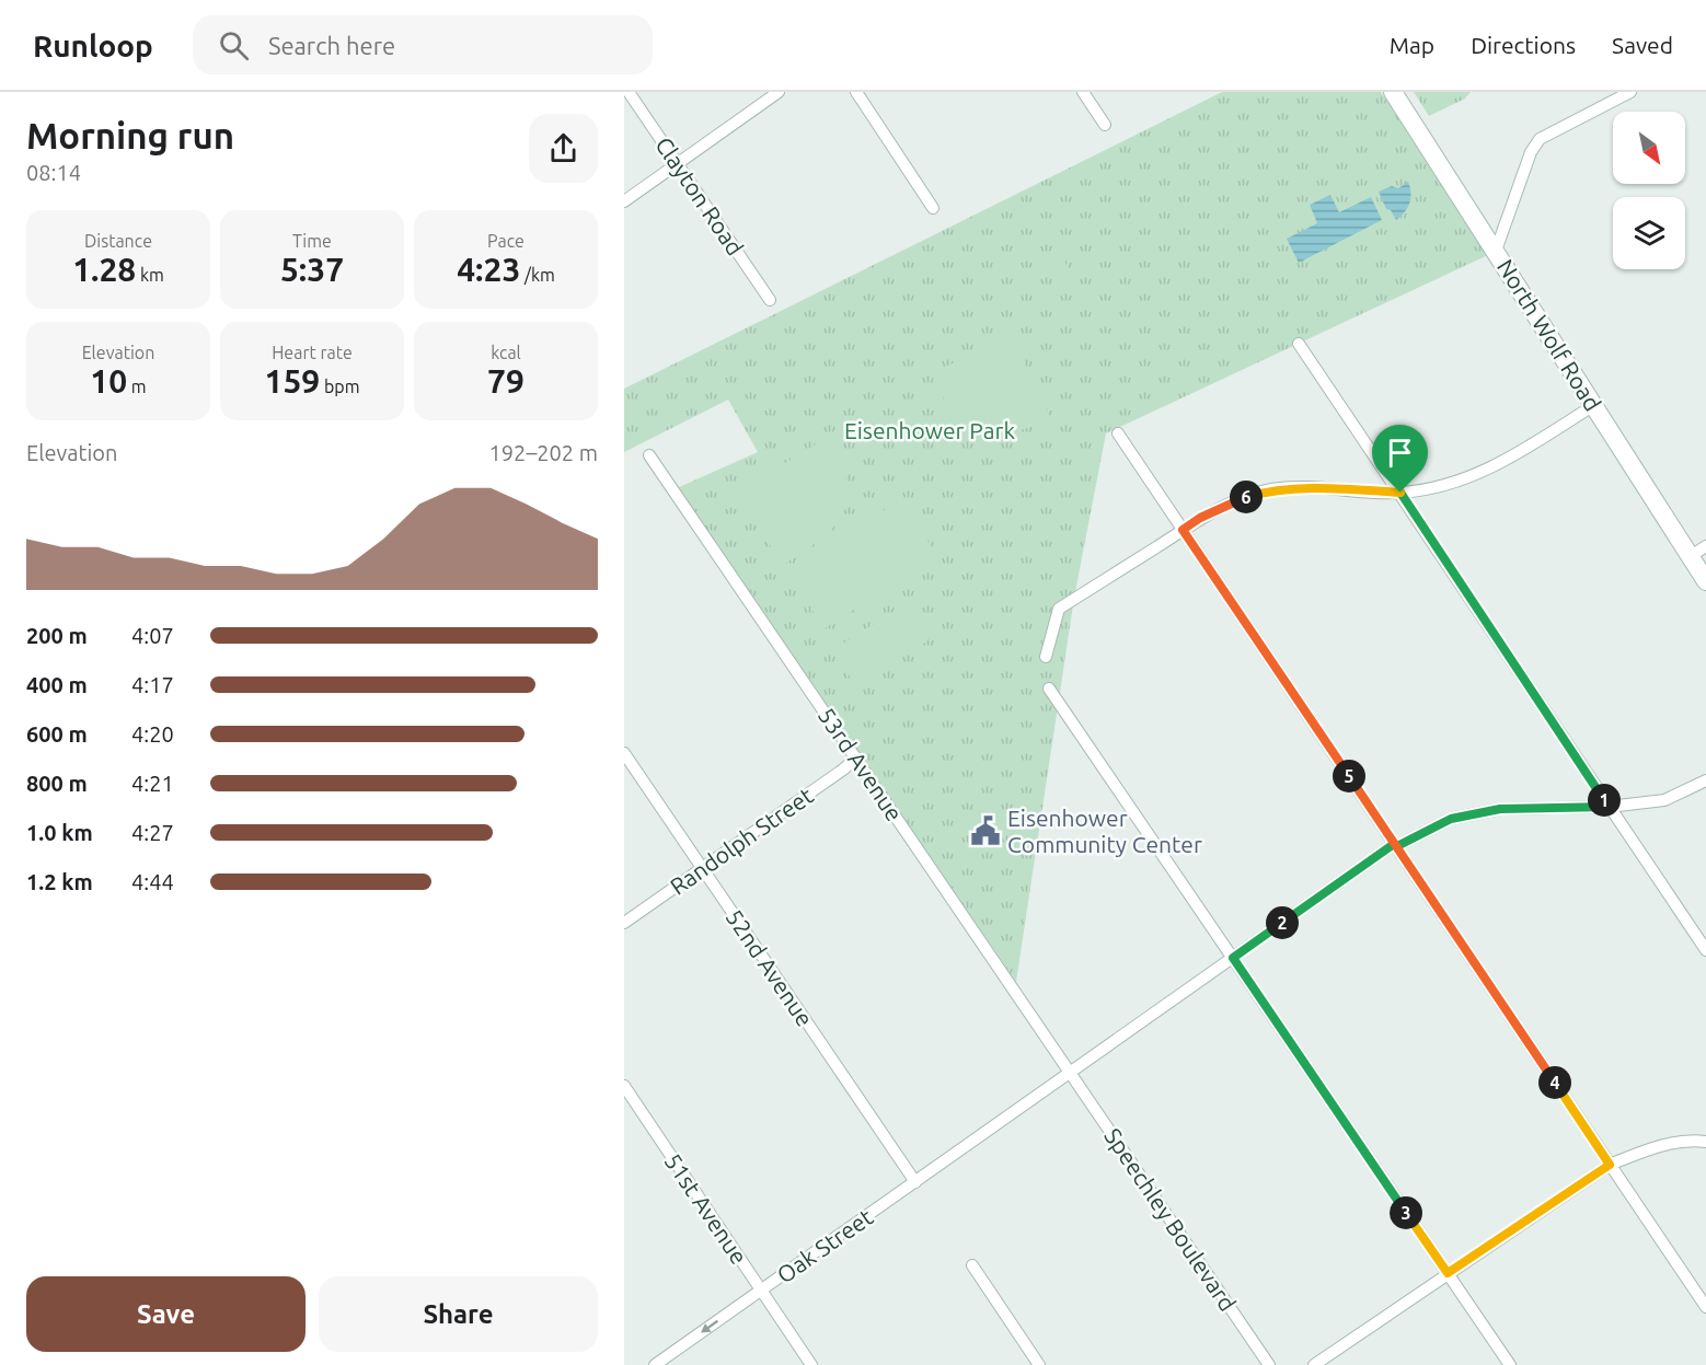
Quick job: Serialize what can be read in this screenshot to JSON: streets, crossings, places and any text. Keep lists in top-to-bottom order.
{
  "streets": {
    "main road": ["North Wolf Road"],
    "street": [
      "Clayton Road",
      "53rd Avenue",
      "Randolph Street",
      "52nd Avenue",
      "51st Avenue",
      "Speechley Boulevard",
      "Oak Street"
    ]
  },
  "crossings": [
    ["53rd Avenue", "Randolph Street"],
    ["53rd Avenue", "Speechley Boulevard"],
    ["53rd Avenue", "Oak Street"],
    ["Randolph Street", "52nd Avenue"],
    ["52nd Avenue", "Oak Street"],
    ["51st Avenue", "Oak Street"],
    ["Speechley Boulevard", "Oak Street"]
  ],
  "parks": ["Eisenhower Park"],
  "places": {
    "public building": ["Eisenhower Community Center"]
  },
  "north": "bottom right",
  "page": {
    "header": "Runloop",
    "search": "Search here",
    "nav": ["Map", "Directions", "Saved"],
    "heading": ["Morning run", "08:14"],
    "stats": [
      ["Distance", "1.28 km"],
      ["Time", "5:37"],
      ["Pace", "4:23 /km"],
      ["Elevation", "10 m"],
      ["Heart rate", "159 bpm"],
      ["kcal", "79"]
    ],
    "chart": ["Elevation", "192–202 m"],
    "pins": [
      "6",
      "5",
      "1",
      "2",
      "4",
      "3"
    ],
    "list": [
      {
        "name": "200 m",
        "note": "4:07"
      },
      {
        "name": "400 m",
        "note": "4:17"
      },
      {
        "name": "600 m",
        "note": "4:20"
      },
      {
        "name": "800 m",
        "note": "4:21"
      },
      {
        "name": "1.0 km",
        "note": "4:27"
      },
      {
        "name": "1.2 km",
        "note": "4:44"
      }
    ],
    "buttons": ["Save", "Share"]
  }
}
